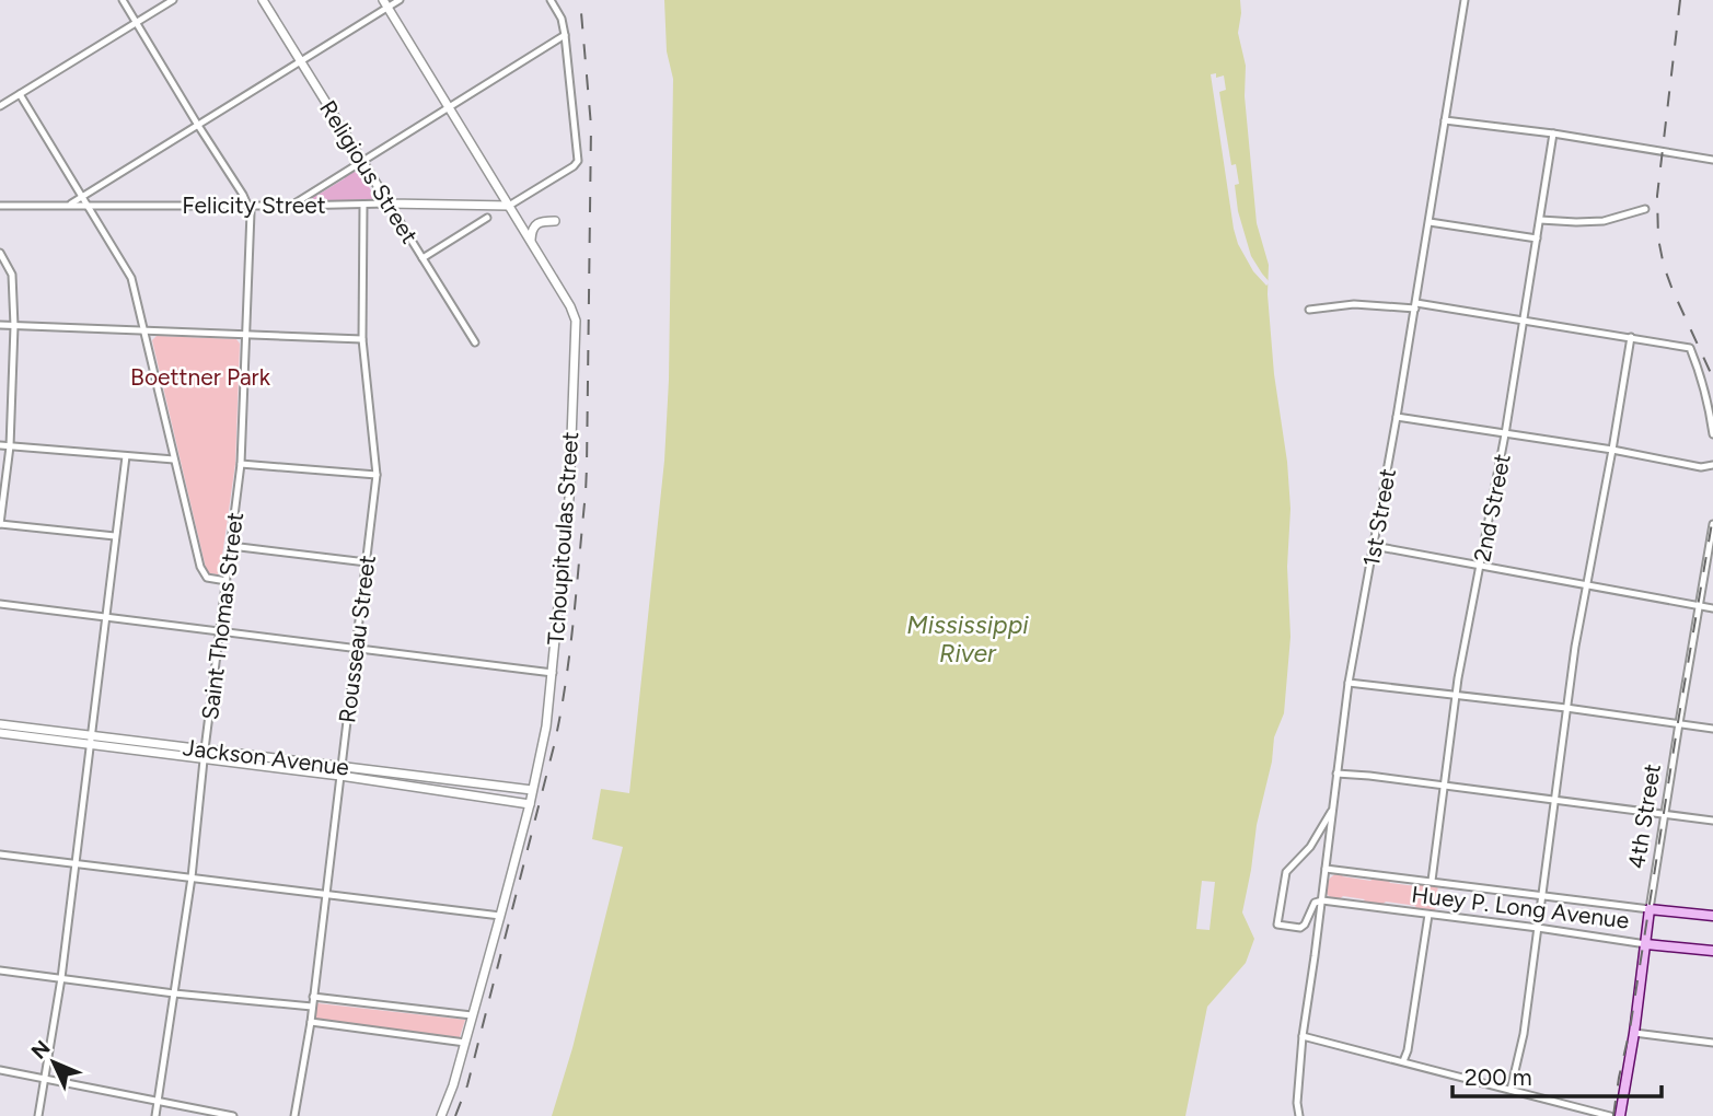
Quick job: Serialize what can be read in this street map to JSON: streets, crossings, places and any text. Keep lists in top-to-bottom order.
{
  "streets": {
    "main road": ["4th Street", "Huey P. Long Avenue"],
    "street": [
      "Religious Street",
      "Felicity Street",
      "2nd Street",
      "1st Street",
      "Tchoupitoulas Street",
      "Saint Thomas Street",
      "Rousseau Street",
      "Jackson Avenue"
    ]
  },
  "crossings": [
    ["Religious Street", "Felicity Street"],
    ["Felicity Street", "Tchoupitoulas Street"],
    ["Felicity Street", "Saint Thomas Street"],
    ["Felicity Street", "Rousseau Street"],
    ["2nd Street", "Huey P. Long Avenue"],
    ["1st Street", "Huey P. Long Avenue"],
    ["Tchoupitoulas Street", "Jackson Avenue"],
    ["Saint Thomas Street", "Jackson Avenue"],
    ["Rousseau Street", "Jackson Avenue"],
    ["4th Street", "Huey P. Long Avenue"]
  ],
  "water": ["Mississippi River"],
  "parks": ["Boettner Park"],
  "scale_bar": "200 m",
  "north": "top left"
}
